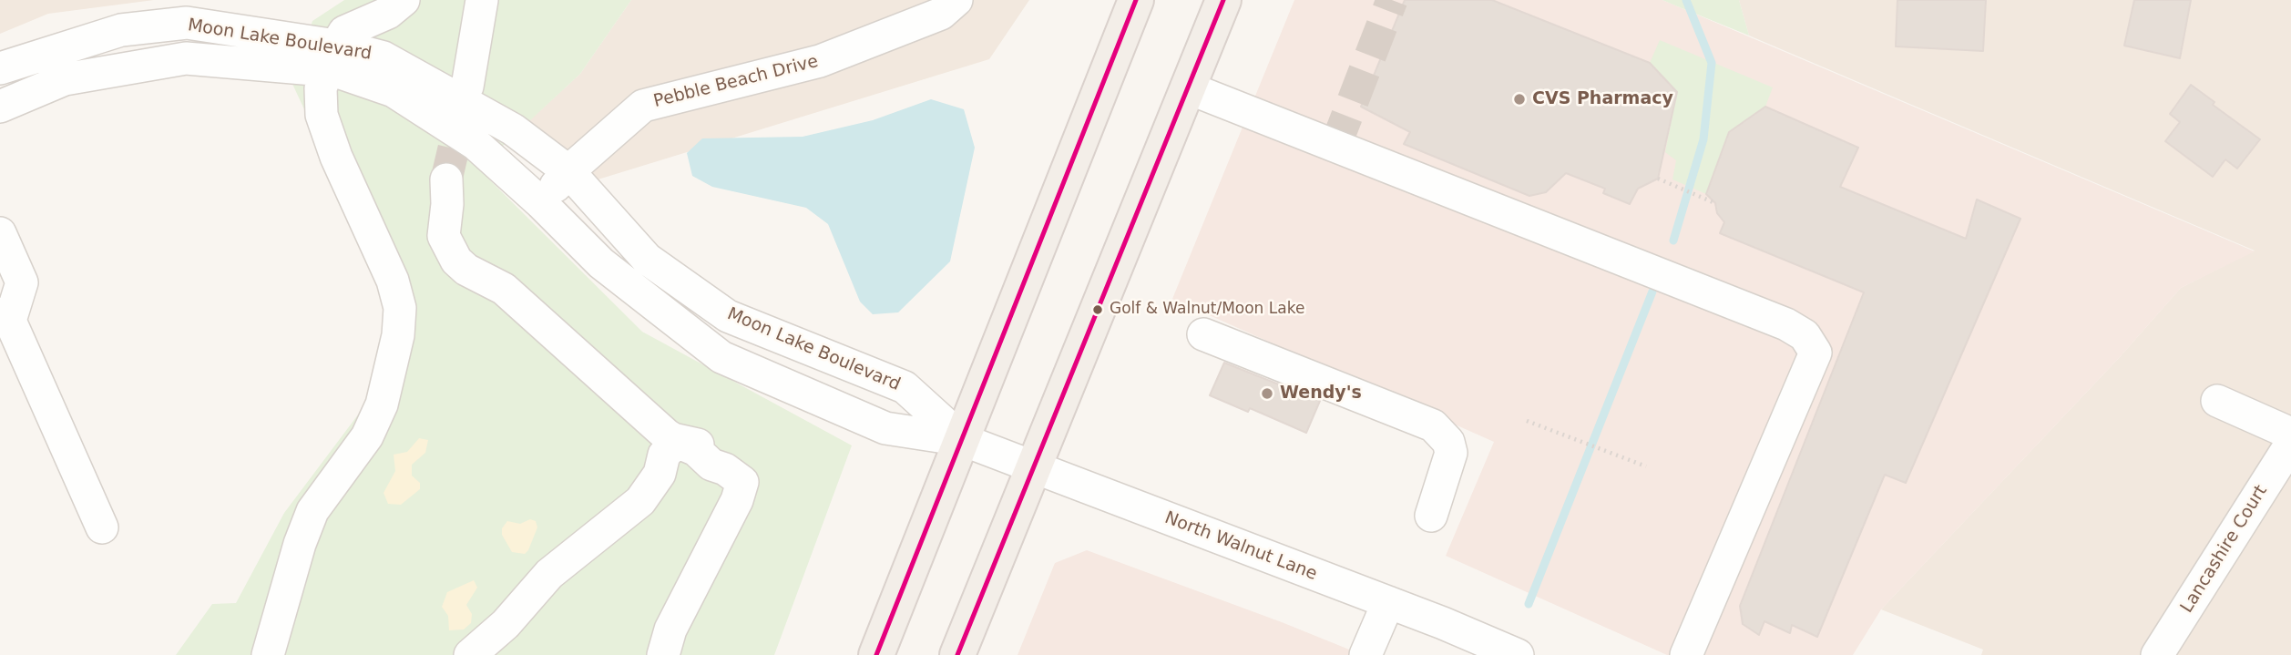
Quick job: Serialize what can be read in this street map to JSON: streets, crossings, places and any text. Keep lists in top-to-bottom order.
{
  "streets": {
    "street": [
      "Moon Lake Boulevard",
      "Pebble Beach Drive",
      "North Walnut Lane",
      "Lancashire Court"
    ]
  },
  "crossings": [
    ["Moon Lake Boulevard", "Pebble Beach Drive"],
    ["Moon Lake Boulevard", "North Walnut Lane"]
  ],
  "places": ["CVS Pharmacy", "Golf & Walnut/Moon Lake", "Wendy's"]
}
